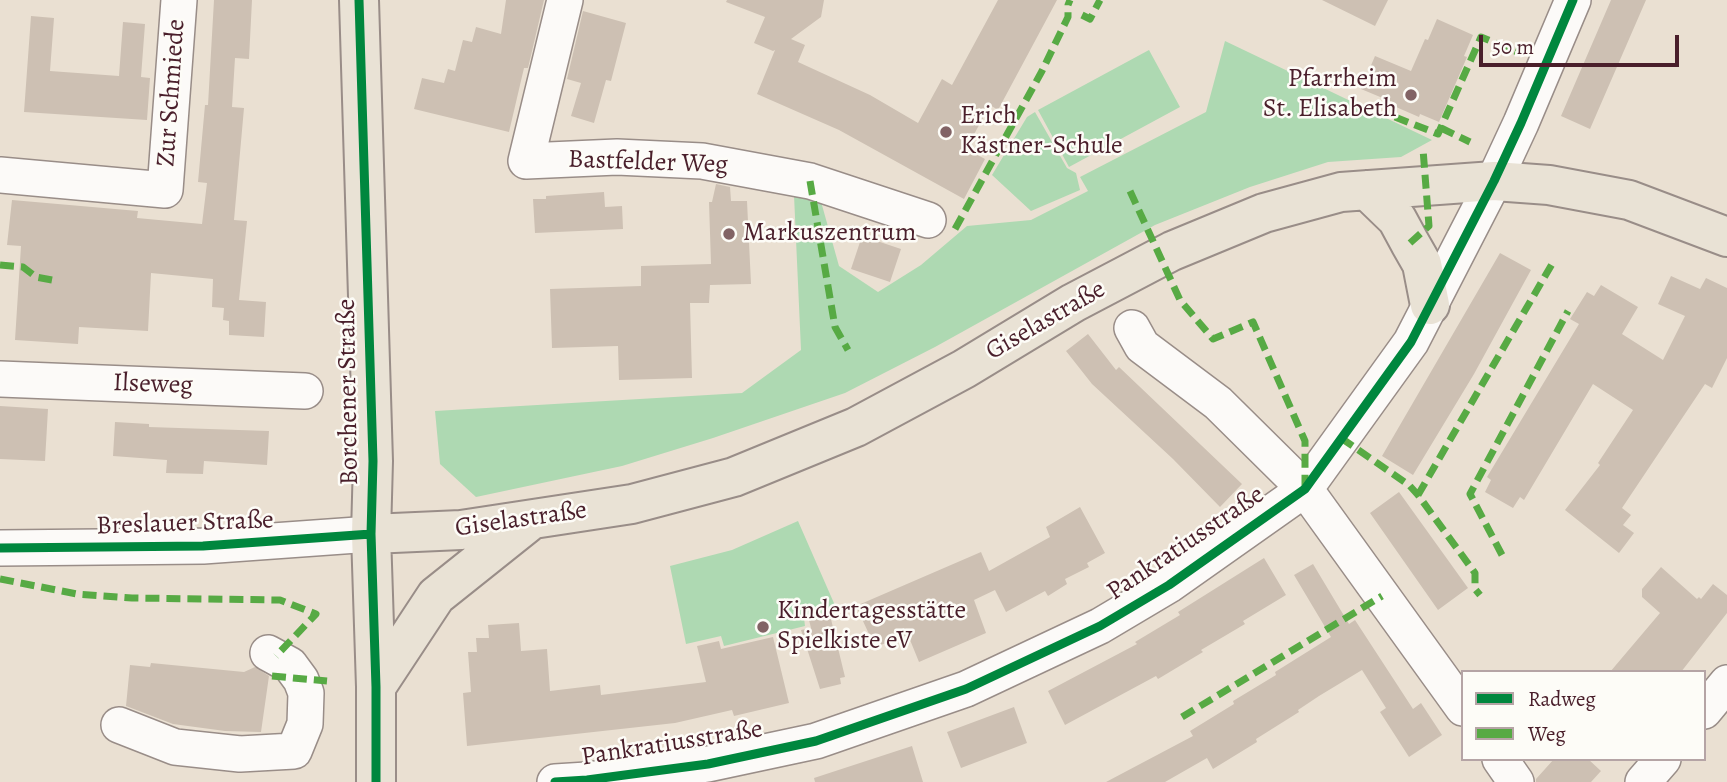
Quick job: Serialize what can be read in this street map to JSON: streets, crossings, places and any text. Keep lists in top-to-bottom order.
{
  "streets": {
    "main road": ["Giselastraße", "Borchener Straße"],
    "street": [
      "Zur Schmiede",
      "Bastfelder Weg",
      "Ilseweg",
      "Breslauer Straße",
      "Pankratiusstraße"
    ]
  },
  "crossings": [
    ["Giselastraße", "Borchener Straße"],
    ["Giselastraße", "Breslauer Straße"],
    ["Giselastraße", "Pankratiusstraße"],
    ["Borchener Straße", "Breslauer Straße"]
  ],
  "places": [
    "Pfarrheim St. Elisabeth",
    "Erich Kästner-Schule",
    "Markuszentrum",
    "Kindertagesstätte Spielkiste eV"
  ],
  "legend": ["Radweg", "Weg"],
  "scale_bar": "50 m"
}
